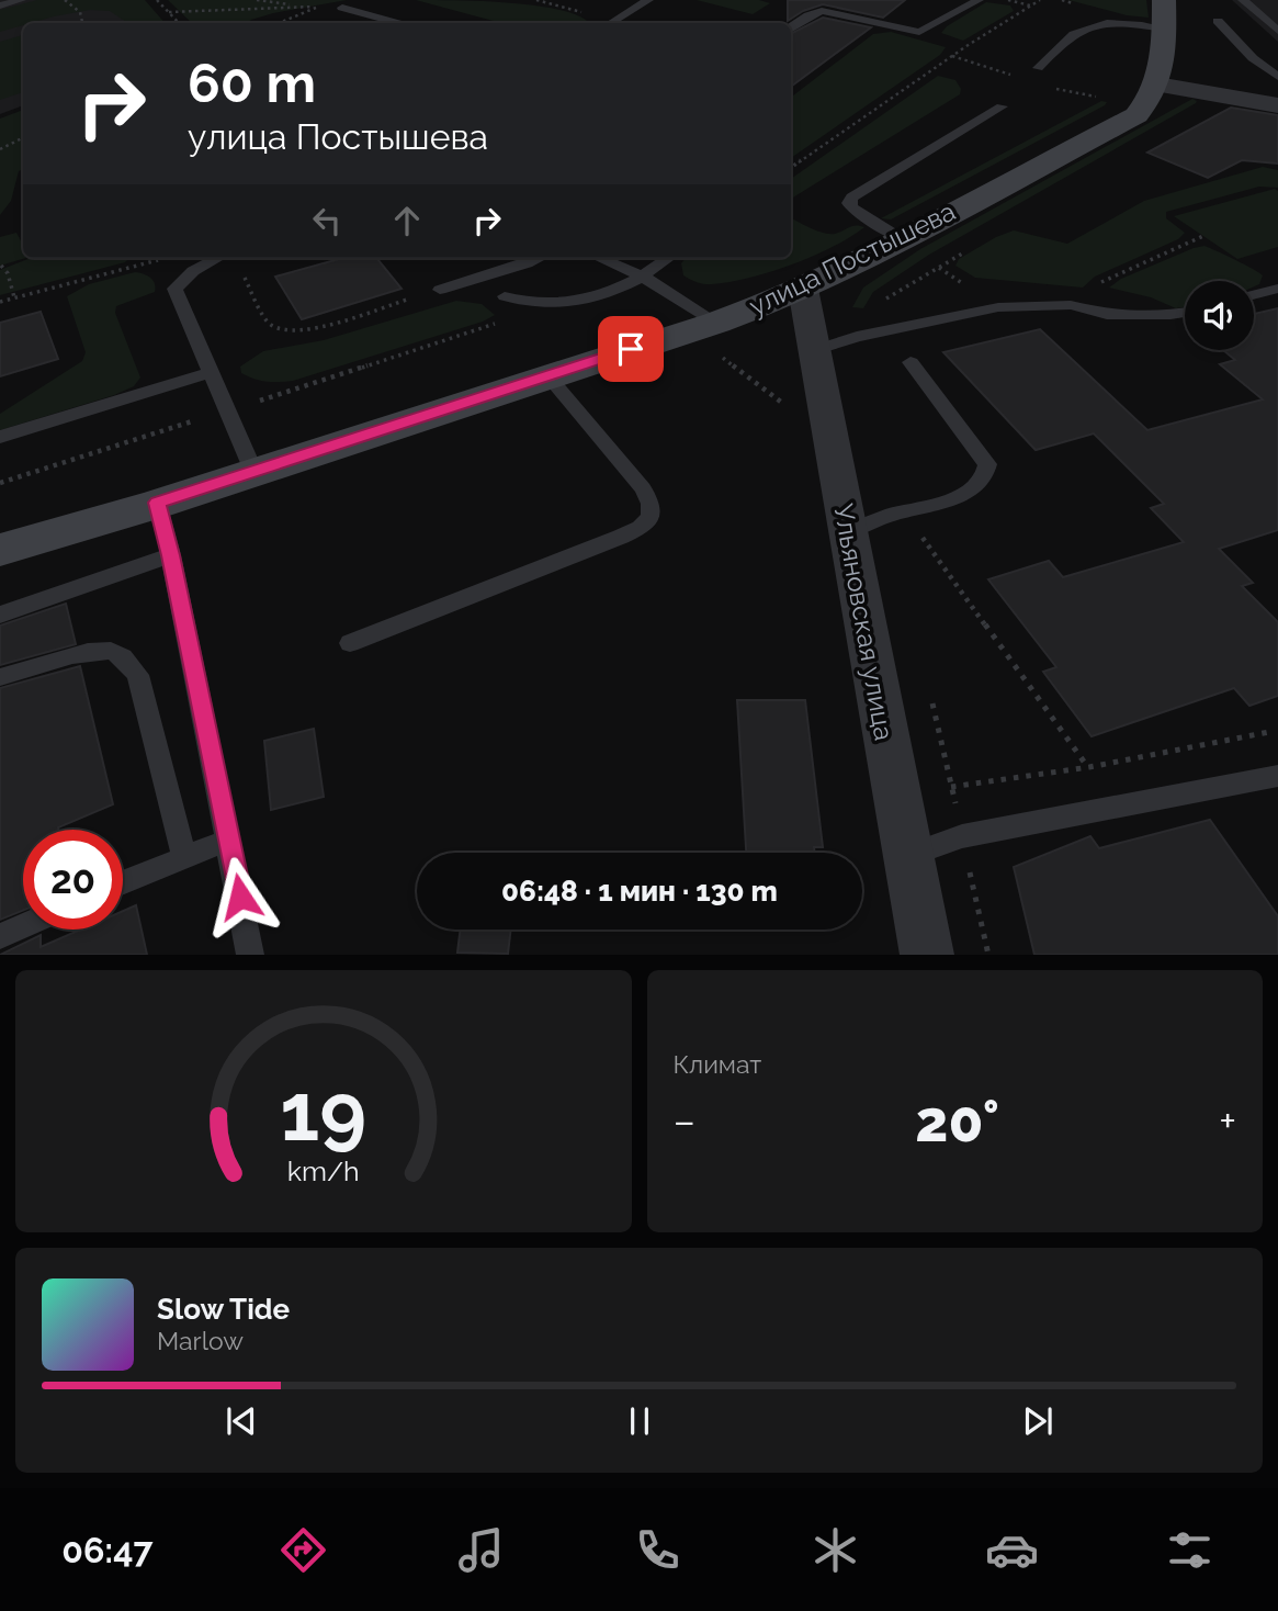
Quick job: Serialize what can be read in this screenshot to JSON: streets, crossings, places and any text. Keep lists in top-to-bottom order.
{
  "streets": {
    "main road": ["улица Постышева"],
    "street": ["Ульяновская улица"]
  },
  "crossings": [
    ["улица Постышева", "Ульяновская улица"]
  ],
  "page": {
    "turn": ["60 m", "улица Постышева"],
    "limit": "20",
    "trip": "06:48 · 1 мин · 130 m",
    "tile": "Климат",
    "heat": ["−", "20°", "+"],
    "song": ["Slow Tide", "Marlow"],
    "tabs": "06:47",
    "gauge": ["19", "km/h"]
  }
}
